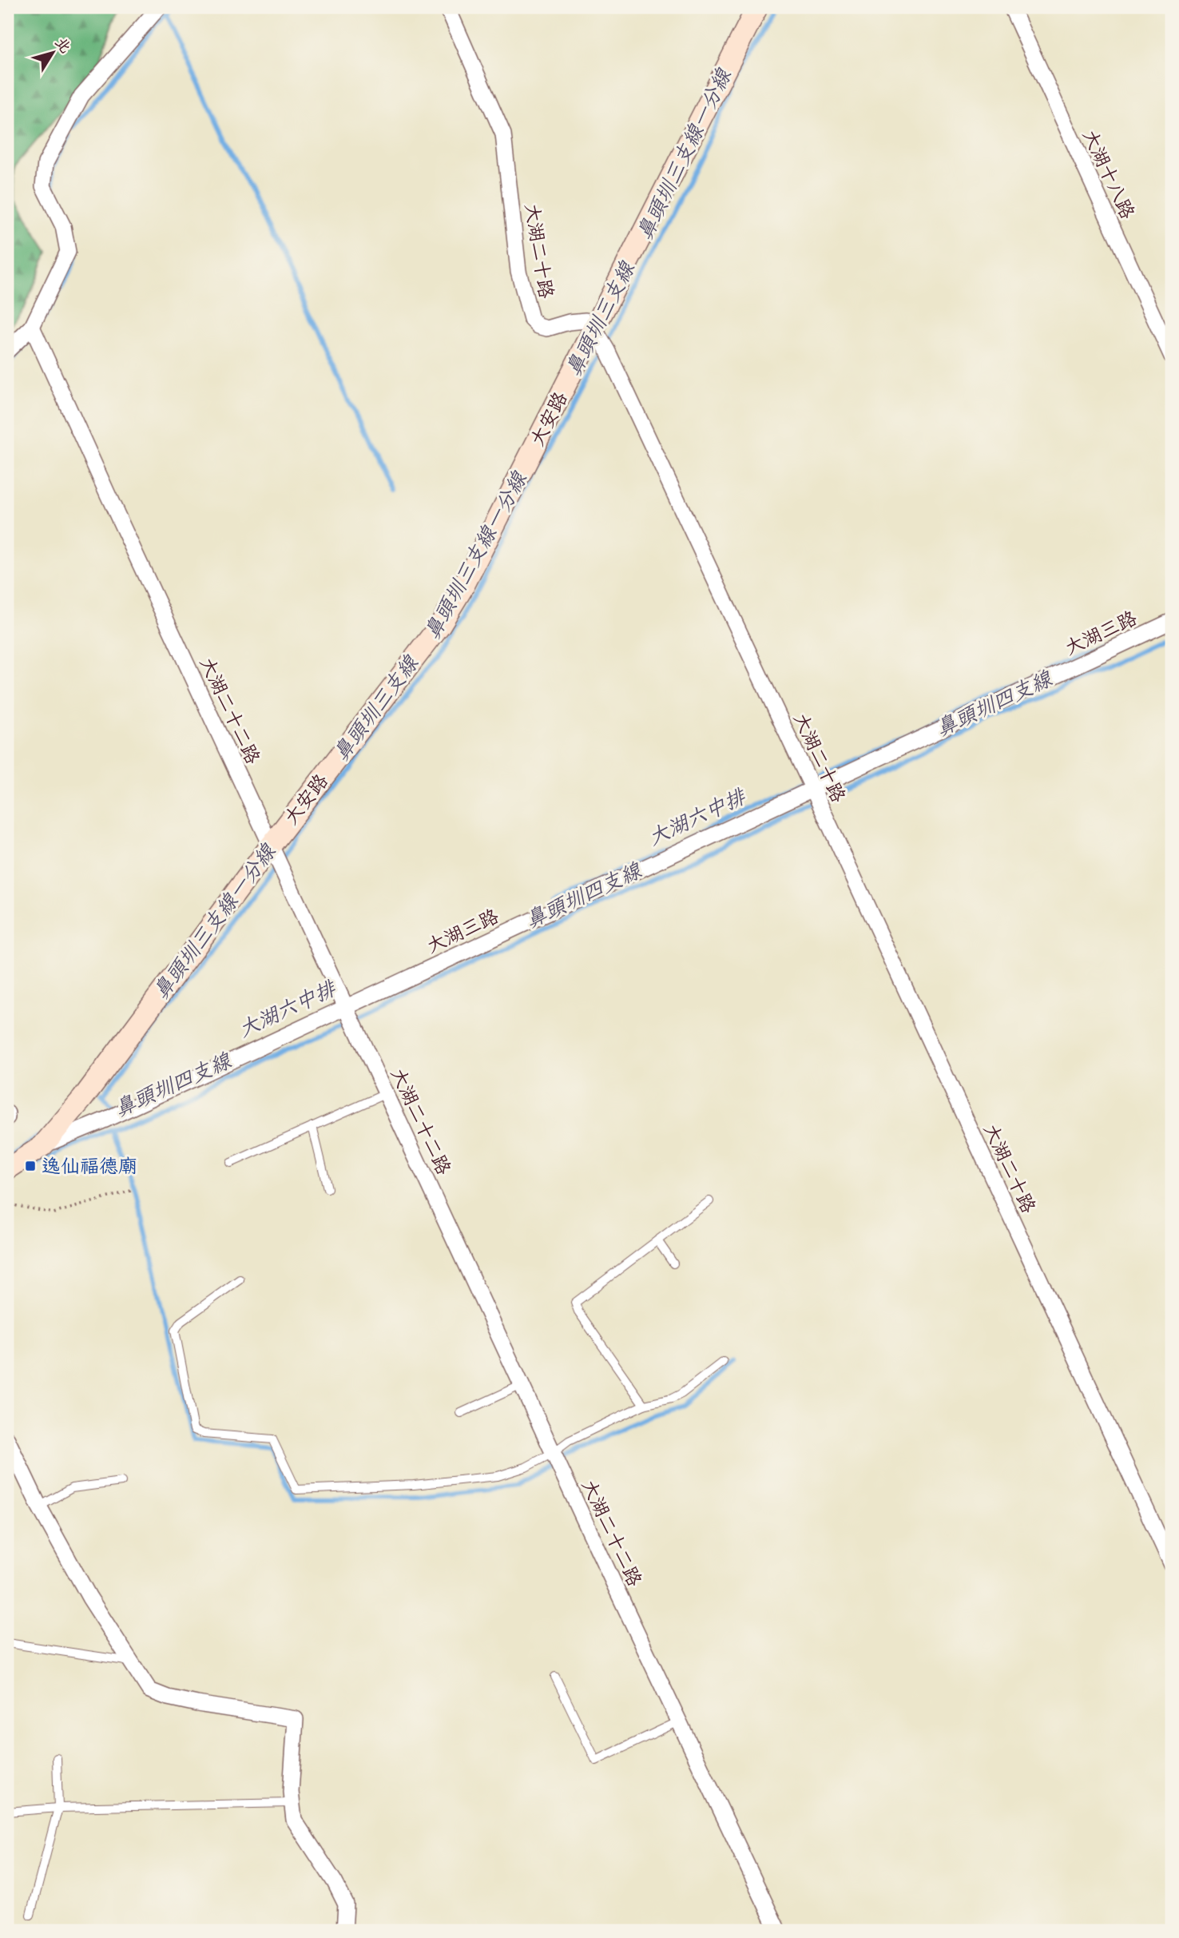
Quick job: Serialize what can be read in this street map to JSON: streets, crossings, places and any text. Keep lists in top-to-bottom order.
{
  "streets": {
    "street": [
      "大湖十八路",
      "大湖二十路",
      "大安路",
      "大湖三路",
      "大湖二十二路"
    ]
  },
  "crossings": [
    ["大湖二十路", "大安路"],
    ["大湖二十路", "大湖三路"],
    ["大安路", "大湖三路"],
    ["大安路", "大湖二十二路"],
    ["大湖三路", "大湖二十二路"]
  ],
  "water": [
    "鼻頭圳三支線一分線",
    "鼻頭圳三支線",
    "鼻頭圳四支線",
    "大湖六中排"
  ],
  "places": {
    "transit": ["逸仙福德廟"]
  },
  "north": "top right"
}
